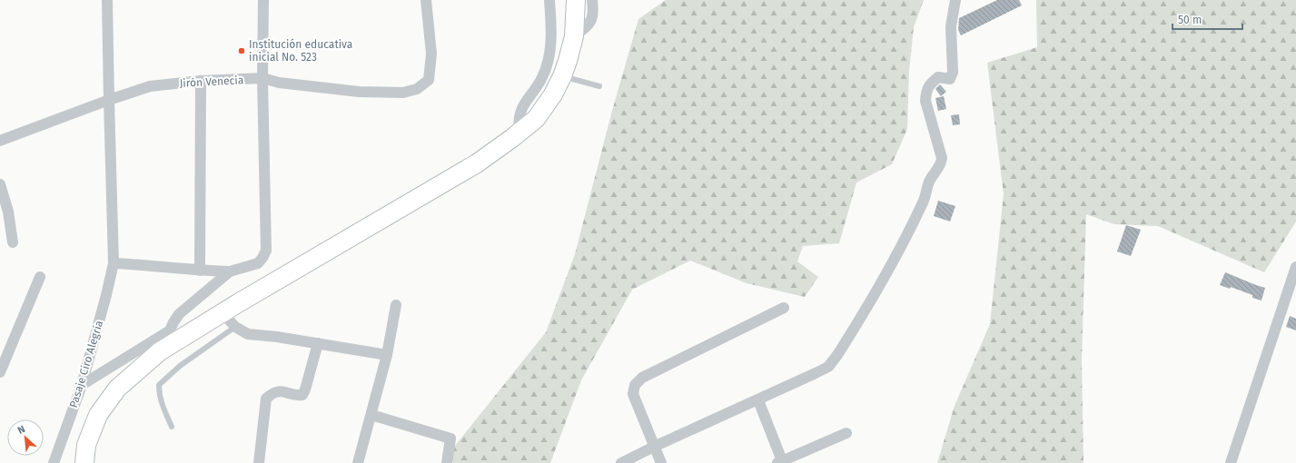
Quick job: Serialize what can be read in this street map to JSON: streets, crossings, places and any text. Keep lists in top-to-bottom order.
{
  "streets": {
    "street": ["Jirón Venecia", "Pasaje Ciro Alegría"]
  },
  "crossings": [
    ["Jirón Venecia", "Pasaje Ciro Alegría"]
  ],
  "places": ["Institución educativa inicial No. 523"],
  "scale_bar": "50 m",
  "north": "top left"
}
